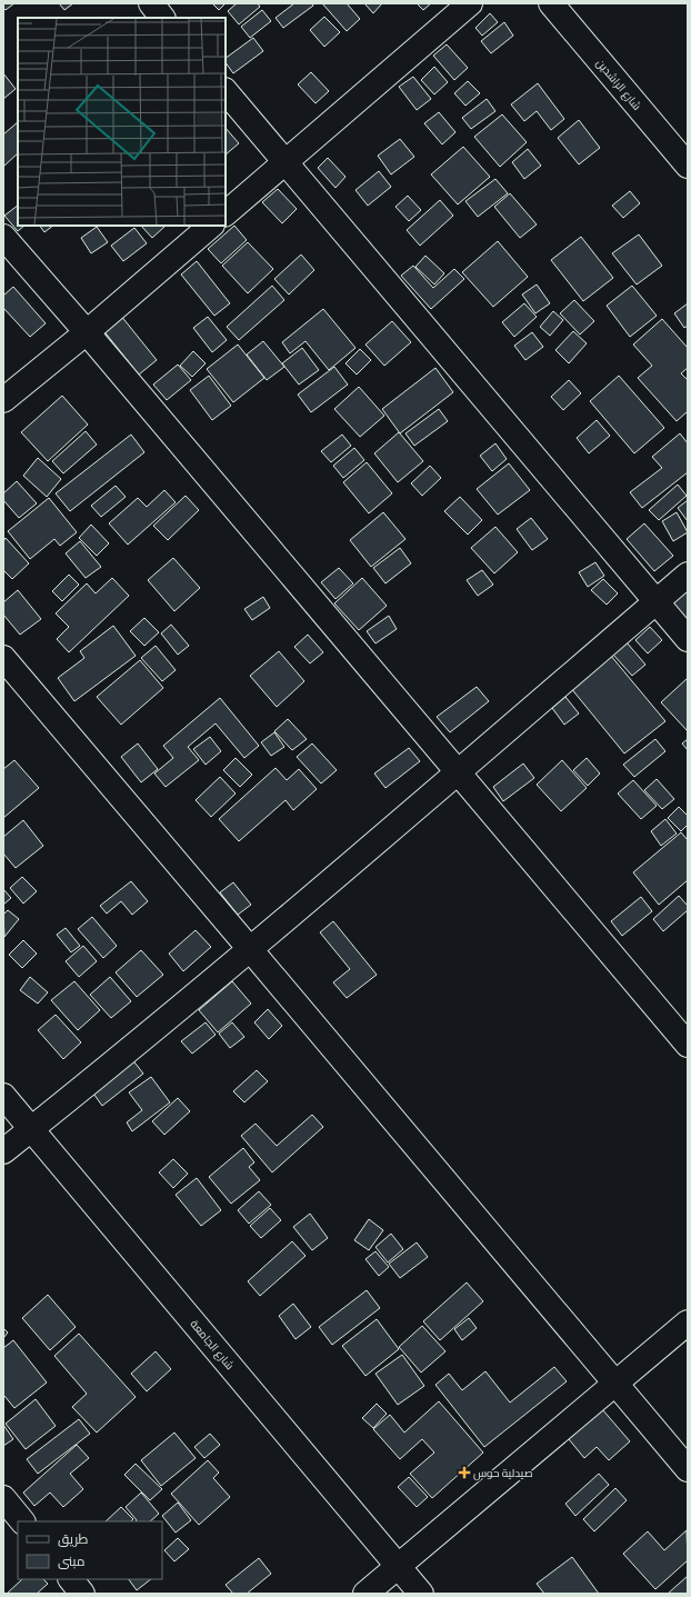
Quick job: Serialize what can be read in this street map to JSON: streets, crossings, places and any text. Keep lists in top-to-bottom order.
{
  "streets": {
    "street": ["شارع الراشدين", "شارع الجامعة"]
  },
  "places": {
    "health": ["صيدلية حوس"]
  },
  "legend": ["طريق", "مبنى"]
}
